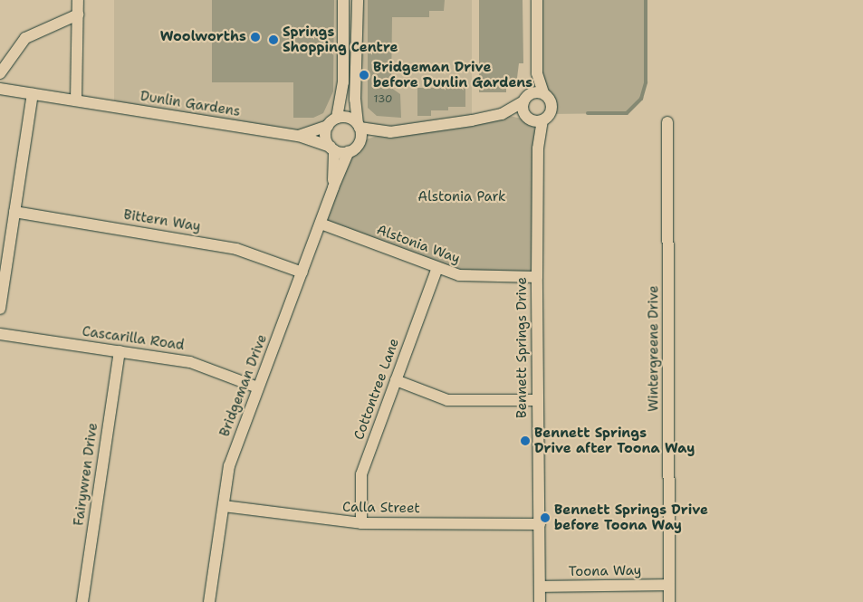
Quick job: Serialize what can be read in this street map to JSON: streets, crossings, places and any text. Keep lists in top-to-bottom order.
{
  "streets": {
    "street": [
      "Dunlin Gardens",
      "Bittern Way",
      "Alstonia Way",
      "Cascarilla Road",
      "Bennett Springs Drive",
      "Wintergreene Drive",
      "Bridgeman Drive",
      "Cottontree Lane",
      "Fairywren Drive",
      "Calla Street",
      "Toona Way"
    ]
  },
  "crossings": [
    ["Dunlin Gardens", "Bridgeman Drive"],
    ["Bittern Way", "Bridgeman Drive"],
    ["Alstonia Way", "Bennett Springs Drive"],
    ["Alstonia Way", "Bridgeman Drive"],
    ["Alstonia Way", "Cottontree Lane"],
    ["Cascarilla Road", "Bridgeman Drive"],
    ["Cascarilla Road", "Fairywren Drive"],
    ["Bennett Springs Drive", "Calla Street"],
    ["Bennett Springs Drive", "Toona Way"],
    ["Wintergreene Drive", "Toona Way"],
    ["Bridgeman Drive", "Calla Street"],
    ["Cottontree Lane", "Calla Street"]
  ],
  "parks": ["Alstonia Park"],
  "places": [
    "Woolworths",
    "Springs Shopping Centre",
    "Bridgeman Drive before Dunlin Gardens",
    "Bennett Springs Drive after Toona Way",
    "Bennett Springs Drive before Toona Way"
  ],
  "house_numbers": ["130"]
}
